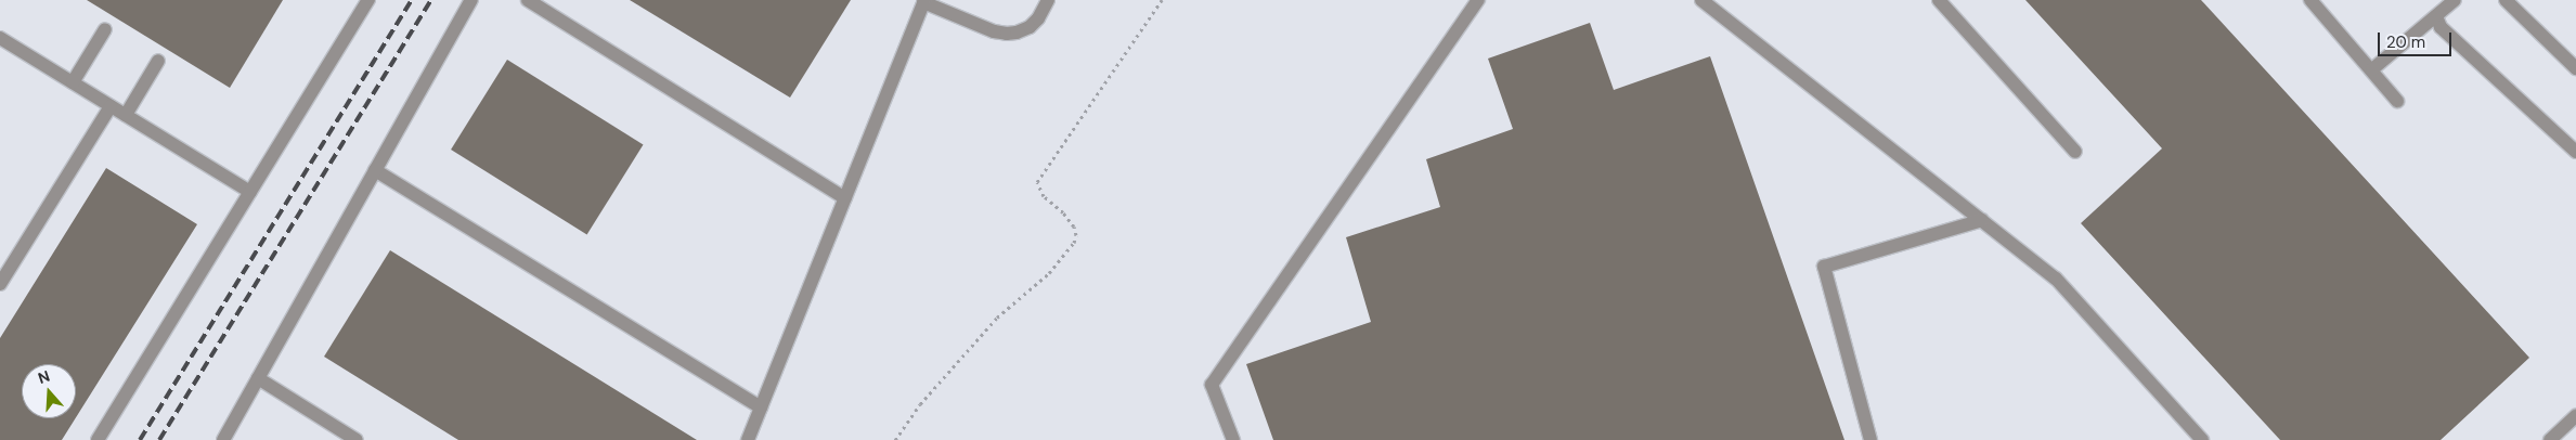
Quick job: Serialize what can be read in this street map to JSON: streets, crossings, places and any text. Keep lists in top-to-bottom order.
{
  "scale_bar": "20 m",
  "north": "top"
}
